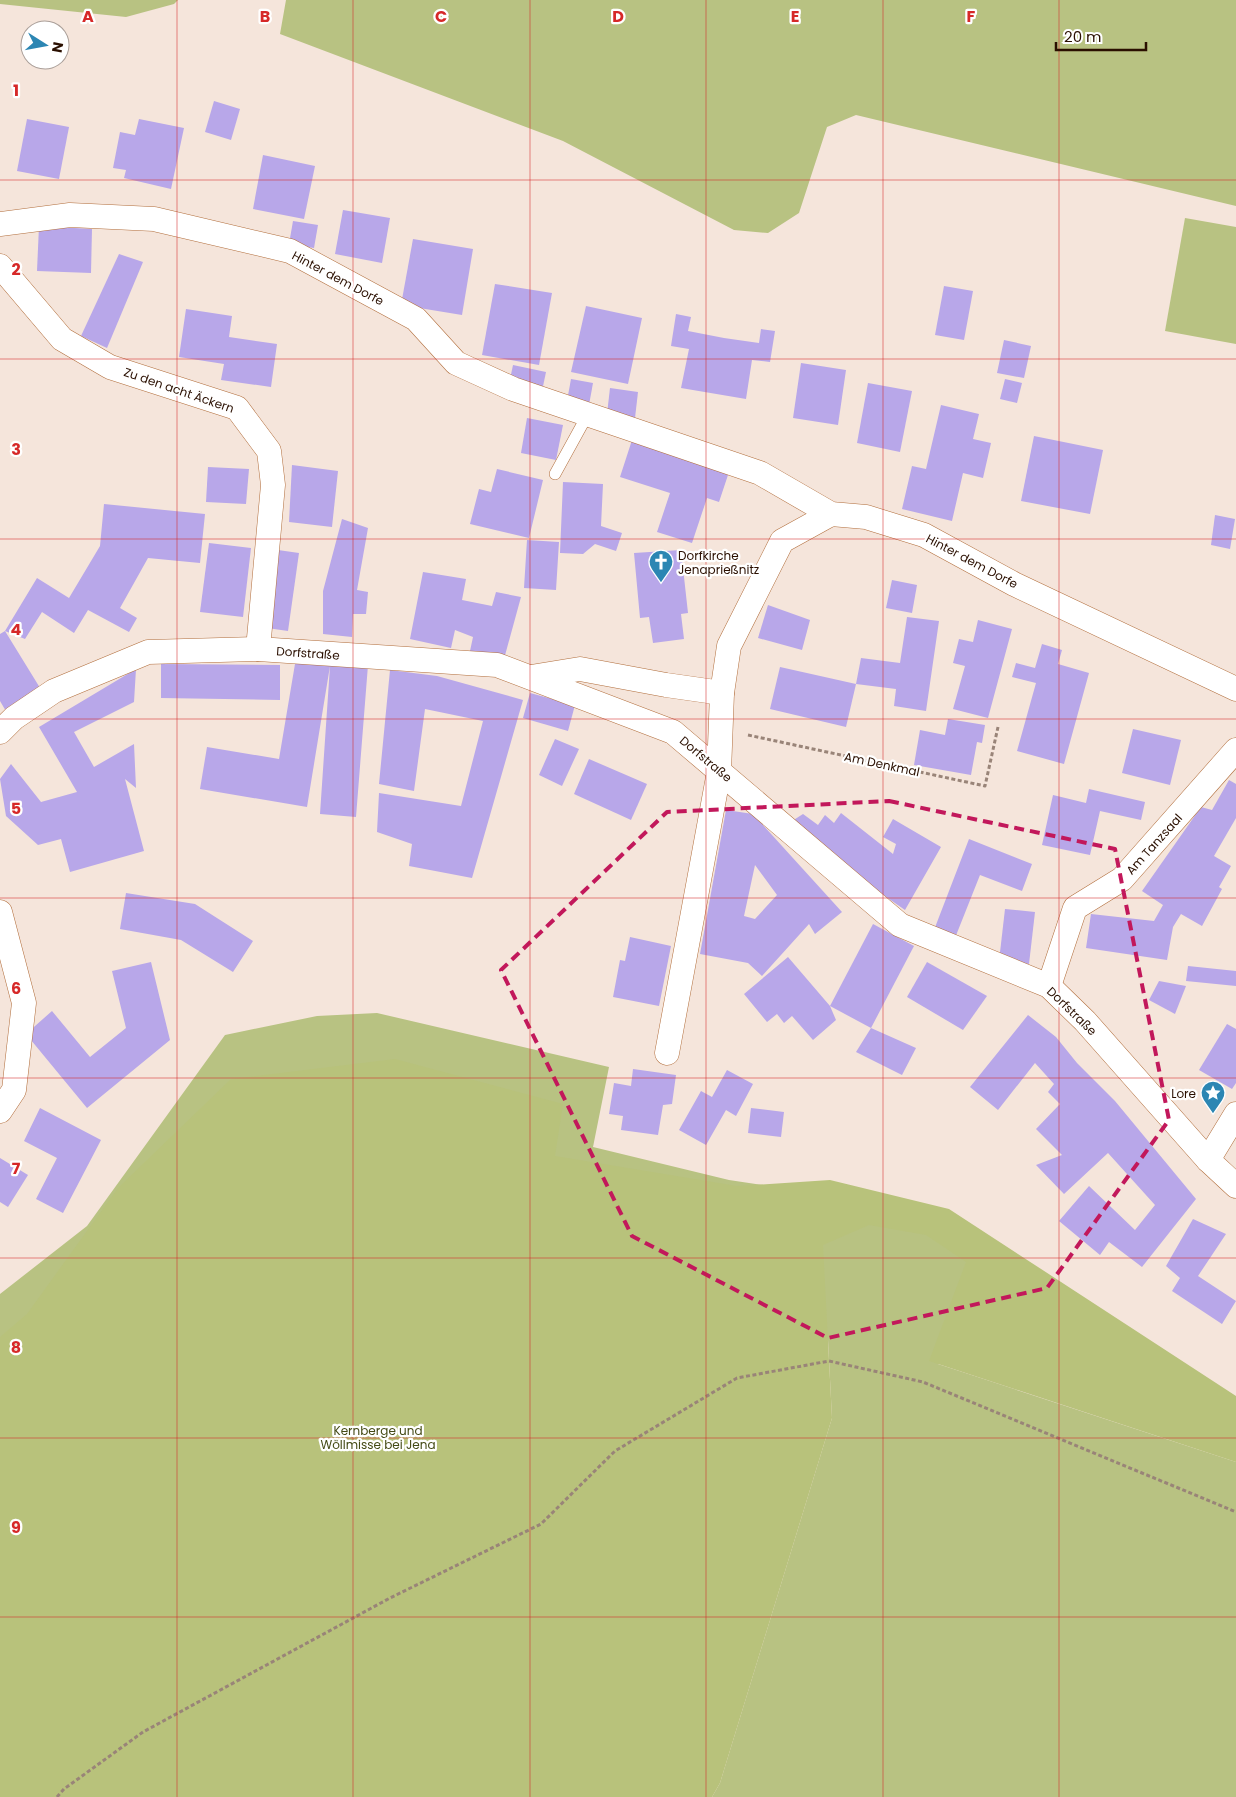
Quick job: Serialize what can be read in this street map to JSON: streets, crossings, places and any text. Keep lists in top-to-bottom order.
{
  "streets": {
    "street": [
      "Hinter dem Dorfe",
      "Zu den acht Äckern",
      "Dorfstraße",
      "Am Tanzsaal"
    ],
    "path": ["Am Denkmal"]
  },
  "crossings": [
    ["Zu den acht Äckern", "Dorfstraße"],
    ["Dorfstraße", "Am Tanzsaal"]
  ],
  "parks": ["Kernberge und Wöllmisse bei Jena"],
  "places": {
    "church": ["Dorfkirche Jenaprießnitz"],
    "place": ["Lore"]
  },
  "scale_bar": "20 m",
  "north": "right",
  "grid": {
    "columns": [
      "A",
      "B",
      "C",
      "D",
      "E",
      "F"
    ],
    "rows": [
      "1",
      "2",
      "3",
      "4",
      "5",
      "6",
      "7",
      "8",
      "9"
    ]
  }
}
